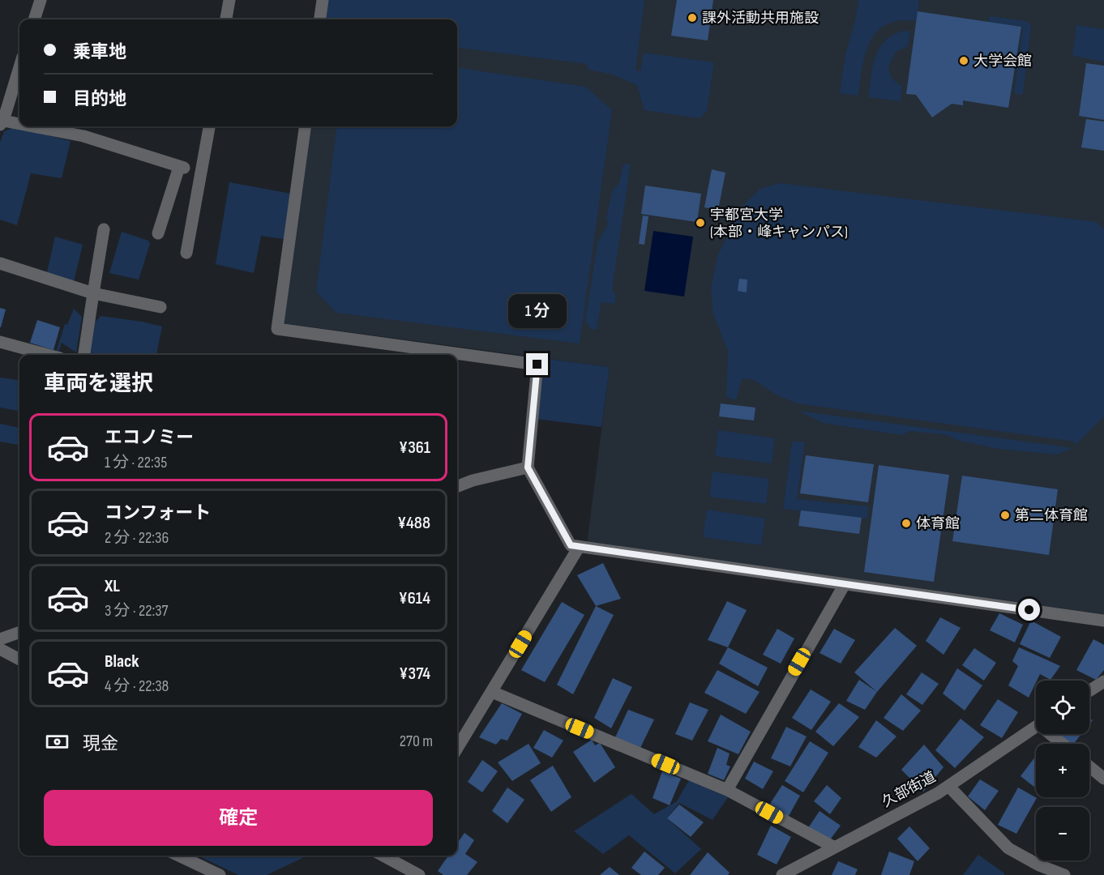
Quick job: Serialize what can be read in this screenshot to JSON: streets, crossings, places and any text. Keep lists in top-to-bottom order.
{
  "streets": {
    "street": ["久部街道"]
  },
  "places": [
    "課外活動共用施設",
    "大学会館",
    "宇都宮大学 (本部・峰キャンパス)",
    "第二体育館",
    "体育館"
  ],
  "page": {
    "banner": ["乗車地", "目的地"],
    "bubble": "1 分",
    "heading": "車両を選択",
    "list": [
      {
        "name": "エコノミー",
        "note": "1 分 · 22:35",
        "value": "¥361"
      },
      {
        "name": "コンフォート",
        "note": "2 分 · 22:36",
        "value": "¥488"
      },
      {
        "name": "XL",
        "note": "3 分 · 22:37",
        "value": "¥614"
      },
      {
        "name": "Black",
        "note": "4 分 · 22:38",
        "value": "¥374"
      }
    ],
    "map_buttons": ["+", "−"],
    "pay": ["現金", "270 m"],
    "buttons": "確定"
  }
}
